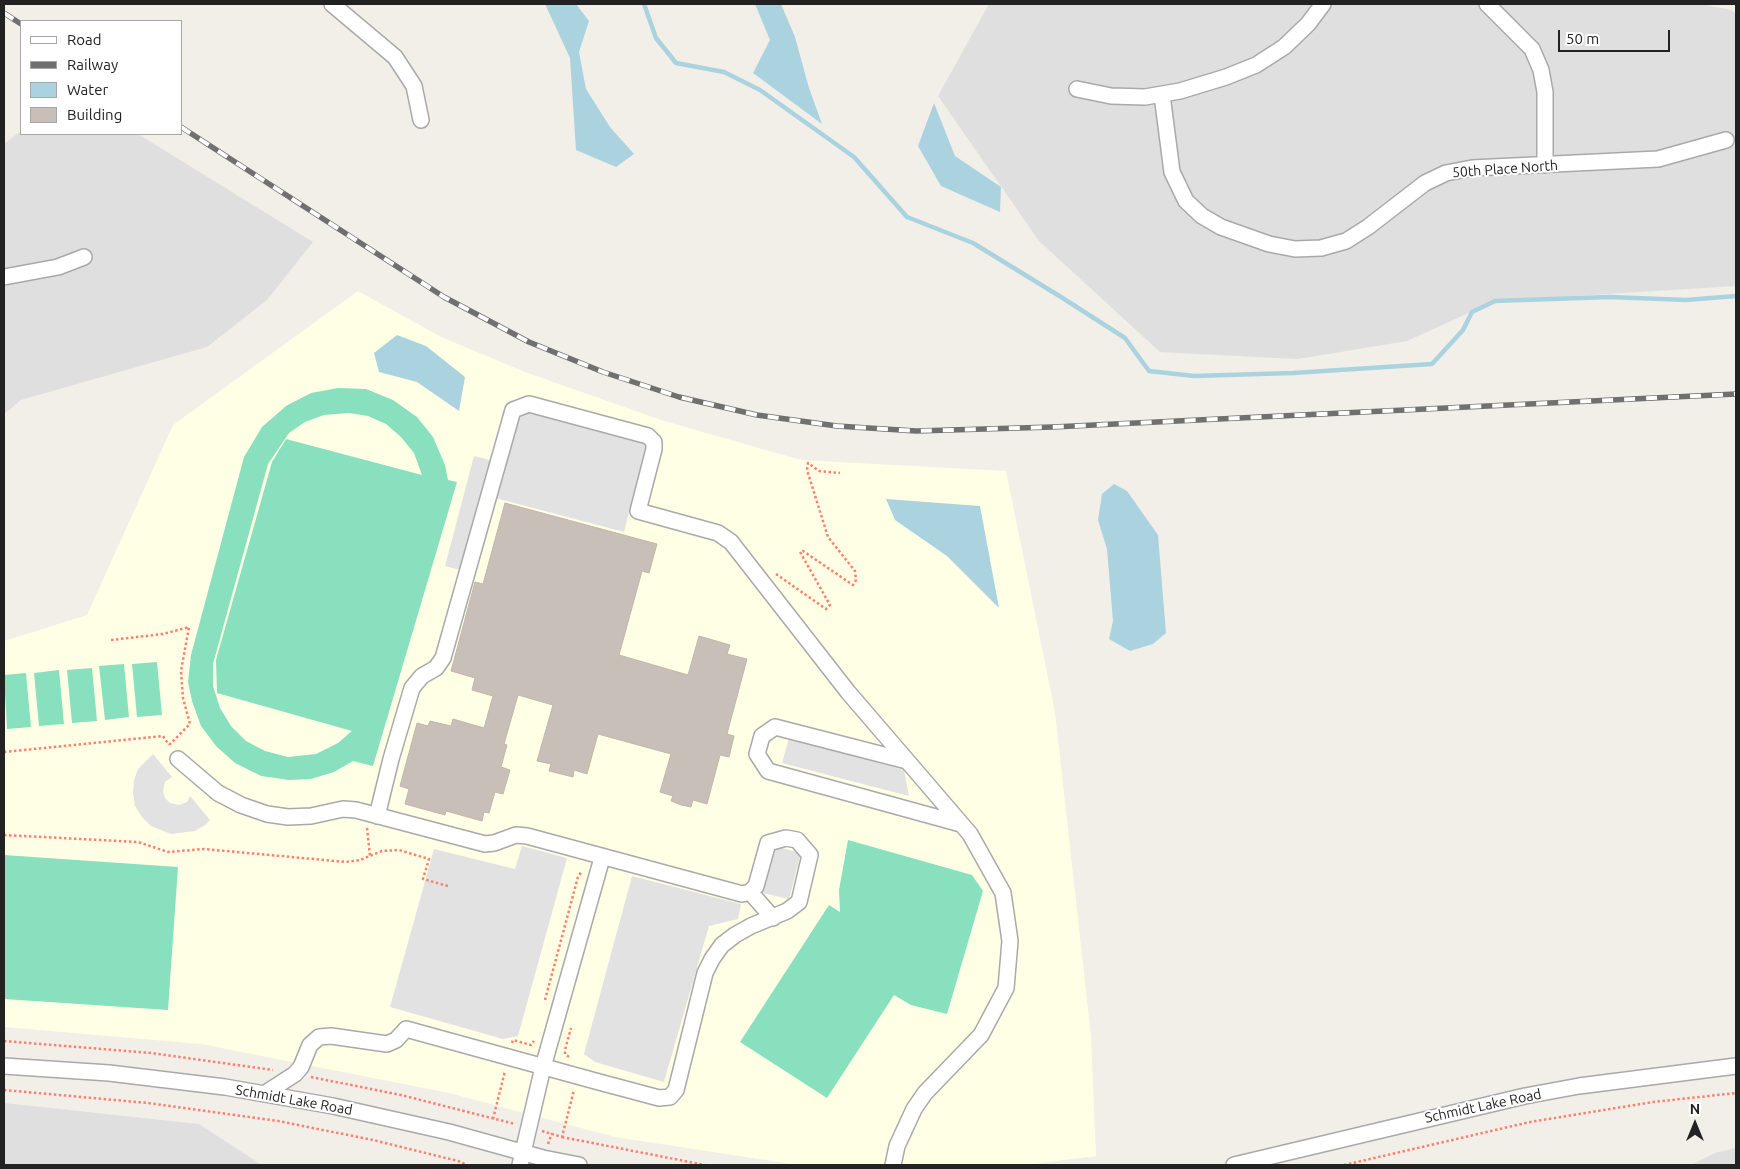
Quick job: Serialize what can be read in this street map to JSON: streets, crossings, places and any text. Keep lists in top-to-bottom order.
{
  "streets": {
    "street": ["50th Place North", "Schmidt Lake Road"]
  },
  "legend": [
    "Road",
    "Railway",
    "Water",
    "Building"
  ],
  "scale_bar": "50 m",
  "north": "top"
}
